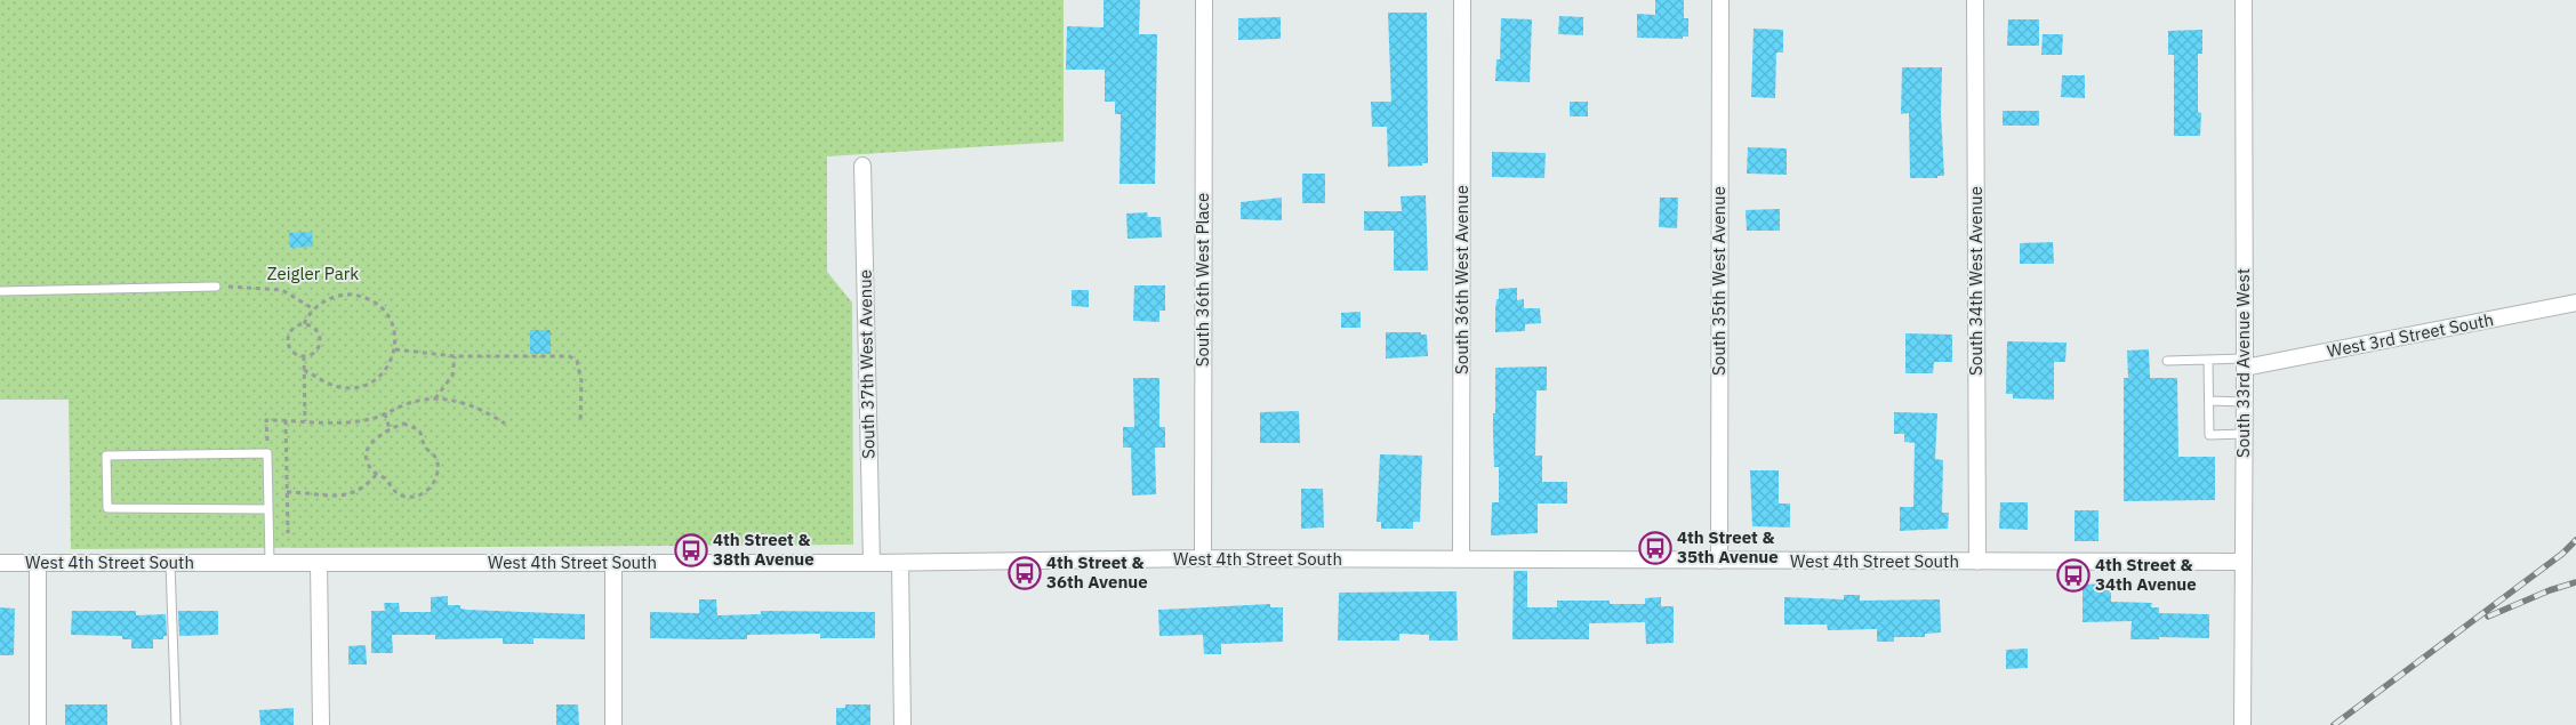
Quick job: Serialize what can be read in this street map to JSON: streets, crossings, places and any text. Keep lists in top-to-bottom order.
{
  "streets": {
    "street": [
      "South 36th West Place",
      "South 36th West Avenue",
      "South 35th West Avenue",
      "South 34th West Avenue",
      "West 3rd Street South",
      "South 33rd Avenue West",
      "South 37th West Avenue",
      "West 4th Street South"
    ]
  },
  "crossings": [
    ["South 36th West Place", "West 4th Street South"],
    ["South 36th West Avenue", "West 4th Street South"],
    ["South 35th West Avenue", "West 4th Street South"],
    ["South 34th West Avenue", "West 4th Street South"],
    ["West 3rd Street South", "South 33rd Avenue West"],
    ["South 33rd Avenue West", "West 4th Street South"],
    ["South 37th West Avenue", "West 4th Street South"]
  ],
  "parks": ["Zeigler Park"],
  "places": {
    "bus stop": [
      "4th Street & 35th Avenue",
      "4th Street & 38th Avenue",
      "4th Street & 36th Avenue",
      "4th Street & 34th Avenue"
    ]
  }
}
